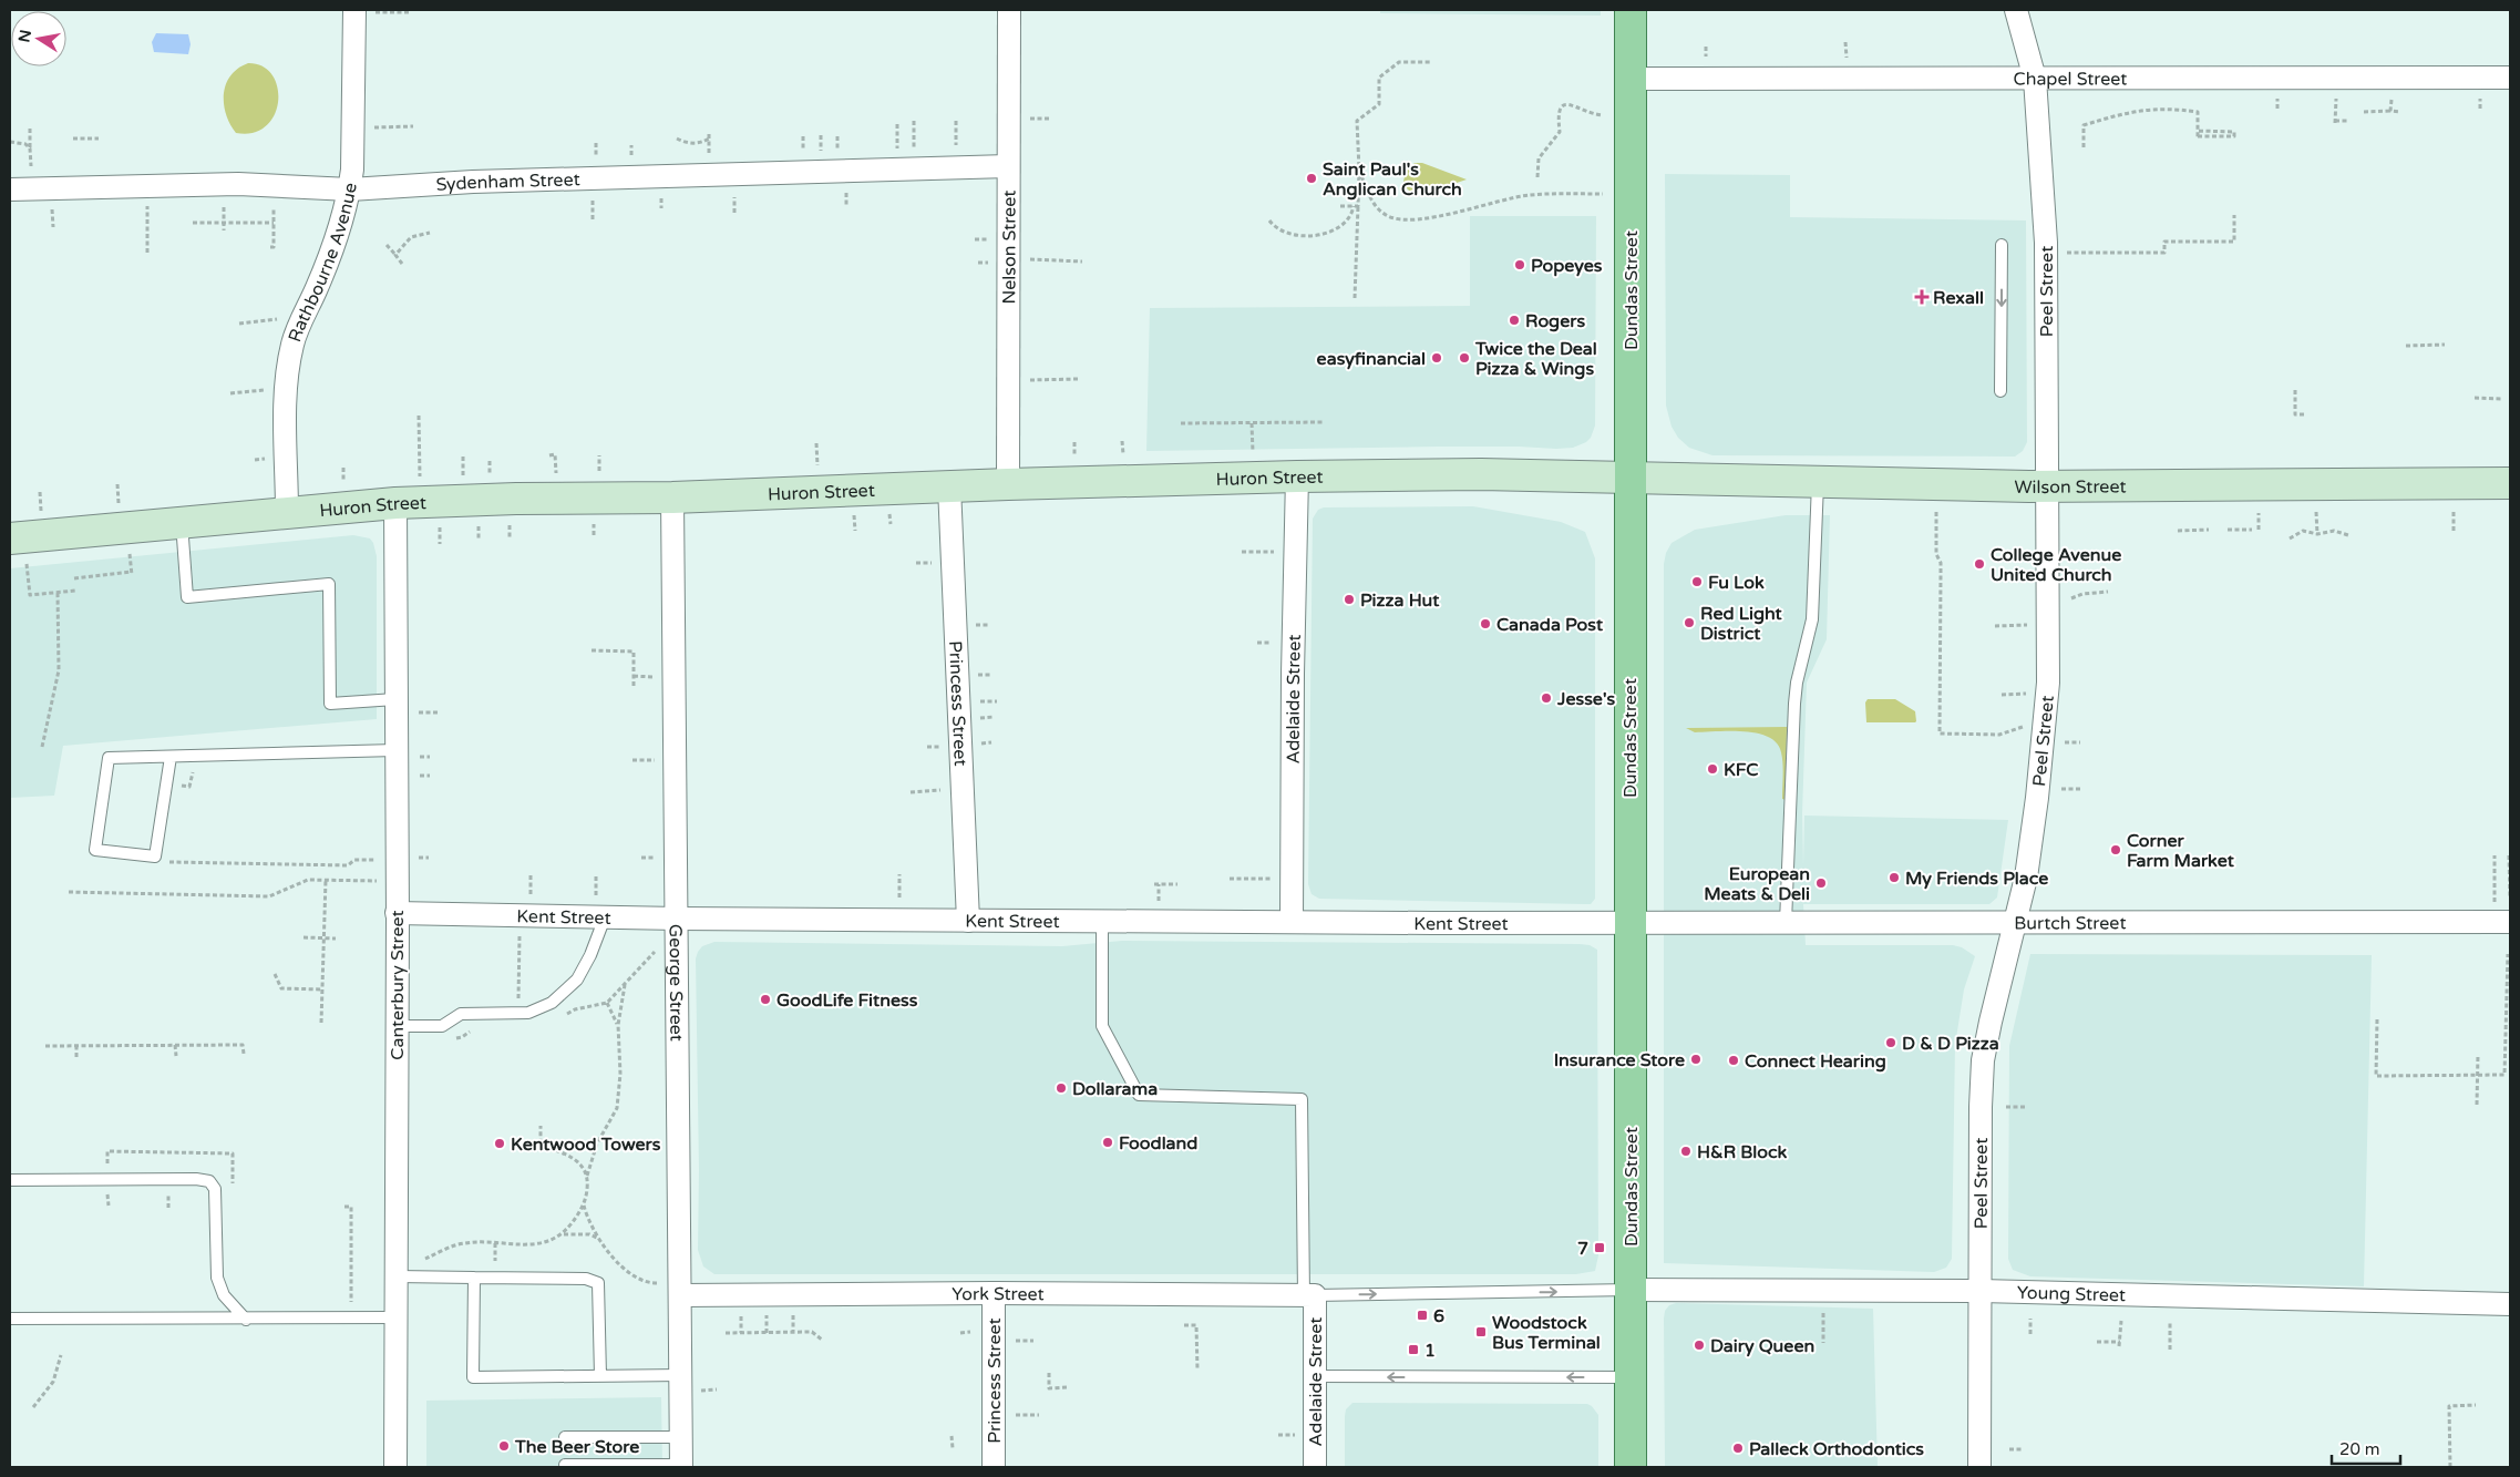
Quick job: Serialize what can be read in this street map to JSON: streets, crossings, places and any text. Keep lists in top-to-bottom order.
{
  "streets": {
    "main road": ["Dundas Street", "Huron Street", "Wilson Street"],
    "street": [
      "Chapel Street",
      "Sydenham Street",
      "Nelson Street",
      "Rathbourne Avenue",
      "Peel Street",
      "Adelaide Street",
      "Princess Street",
      "Kent Street",
      "Burtch Street",
      "George Street",
      "Canterbury Street",
      "Young Street",
      "York Street"
    ]
  },
  "crossings": [
    ["Chapel Street", "Dundas Street"],
    ["Chapel Street", "Peel Street"],
    ["Sydenham Street", "Nelson Street"],
    ["Sydenham Street", "Rathbourne Avenue"],
    ["Nelson Street", "Huron Street"],
    ["Rathbourne Avenue", "Huron Street"],
    ["Dundas Street", "Huron Street"],
    ["Dundas Street", "Wilson Street"],
    ["Dundas Street", "Kent Street"],
    ["Dundas Street", "Burtch Street"],
    ["Dundas Street", "Young Street"],
    ["Peel Street", "Wilson Street"],
    ["Peel Street", "Burtch Street"],
    ["Peel Street", "Young Street"],
    ["Huron Street", "Wilson Street"],
    ["Huron Street", "Adelaide Street"],
    ["Huron Street", "Princess Street"],
    ["Huron Street", "George Street"],
    ["Huron Street", "Canterbury Street"],
    ["Adelaide Street", "Kent Street"],
    ["Adelaide Street", "York Street"],
    ["Princess Street", "Kent Street"],
    ["Princess Street", "York Street"],
    ["Kent Street", "Burtch Street"],
    ["Kent Street", "George Street"],
    ["Kent Street", "Canterbury Street"],
    ["George Street", "York Street"]
  ],
  "places": {
    "other": [
      "Saint Paul's Anglican Church",
      "Popeyes",
      "Rogers",
      "easyfinancial",
      "Twice the Deal Pizza & Wings",
      "College Avenue United Church",
      "Fu Lok",
      "Pizza Hut",
      "Red Light District",
      "Canada Post",
      "Jesse's",
      "KFC",
      "Corner Farm Market",
      "My Friends Place",
      "European Meats & Deli",
      "GoodLife Fitness",
      "D & D Pizza",
      "Insurance Store",
      "Connect Hearing",
      "Dollarama",
      "Foodland",
      "Kentwood Towers",
      "H&R Block",
      "Dairy Queen",
      "The Beer Store",
      "Palleck Orthodontics"
    ],
    "health": ["Rexall"],
    "transit": [
      "7",
      "6",
      "Woodstock Bus Terminal",
      "1"
    ]
  },
  "scale_bar": "20 m",
  "north": "left"
}
